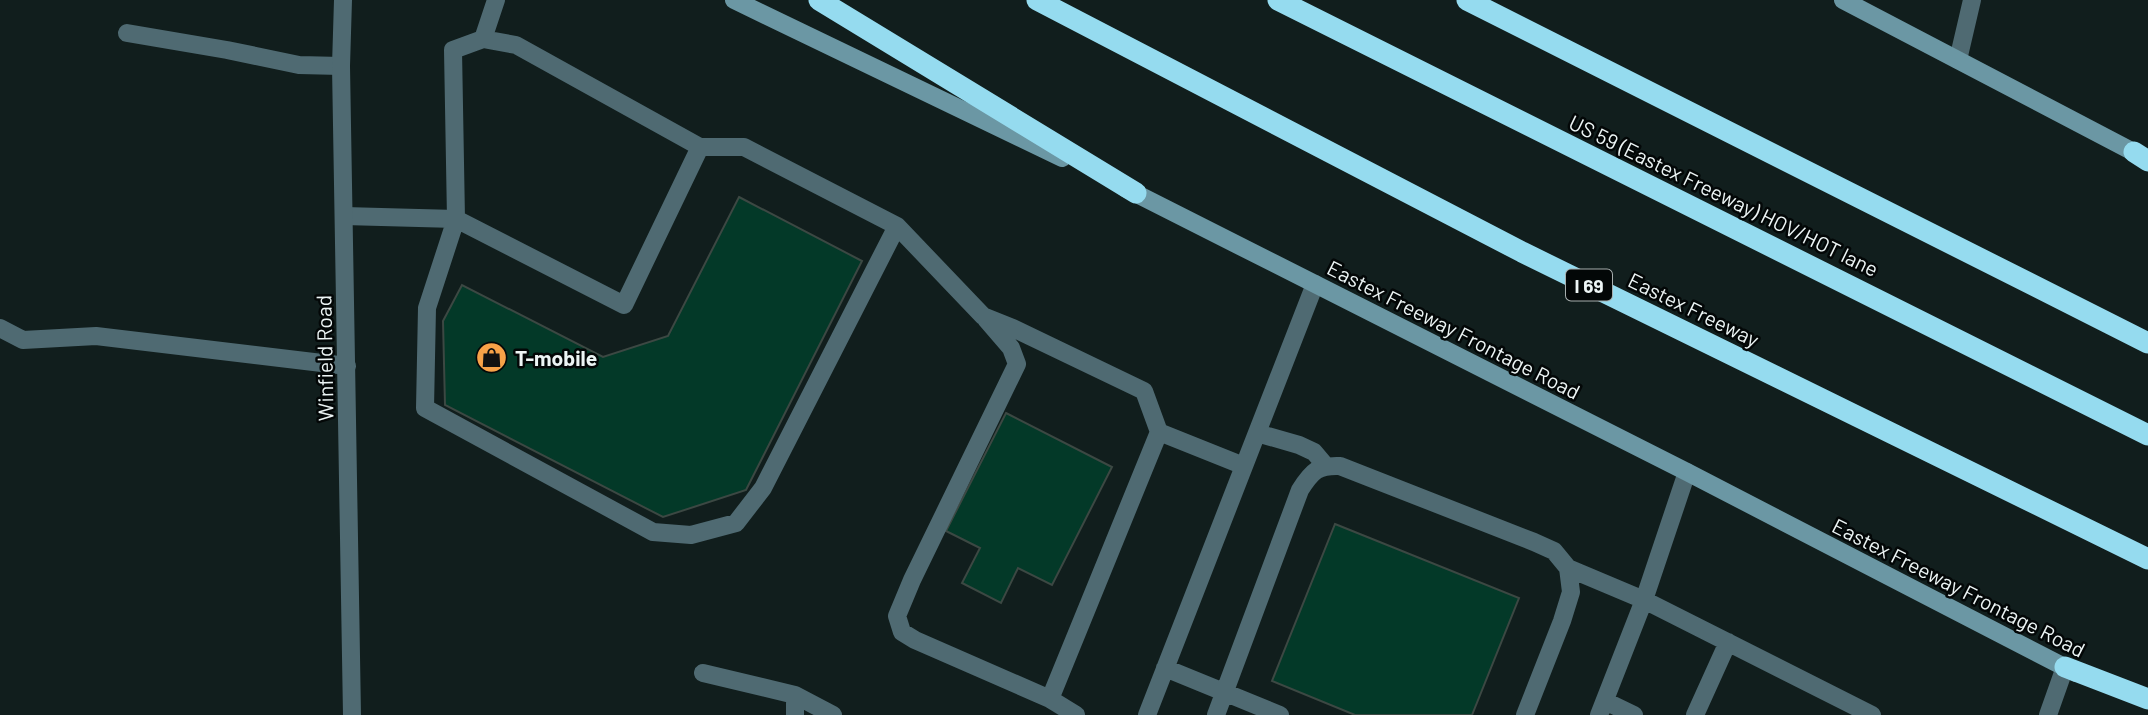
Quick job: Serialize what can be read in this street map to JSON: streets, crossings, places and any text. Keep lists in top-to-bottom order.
{
  "streets": {
    "highway": ["US 59 (Eastex Freeway) HOV/HOT lane", "I 69", "Eastex Freeway"],
    "main road": ["Eastex Freeway Frontage Road"],
    "street": ["Winfield Road"]
  },
  "places": {
    "shop": ["T-mobile"]
  }
}
